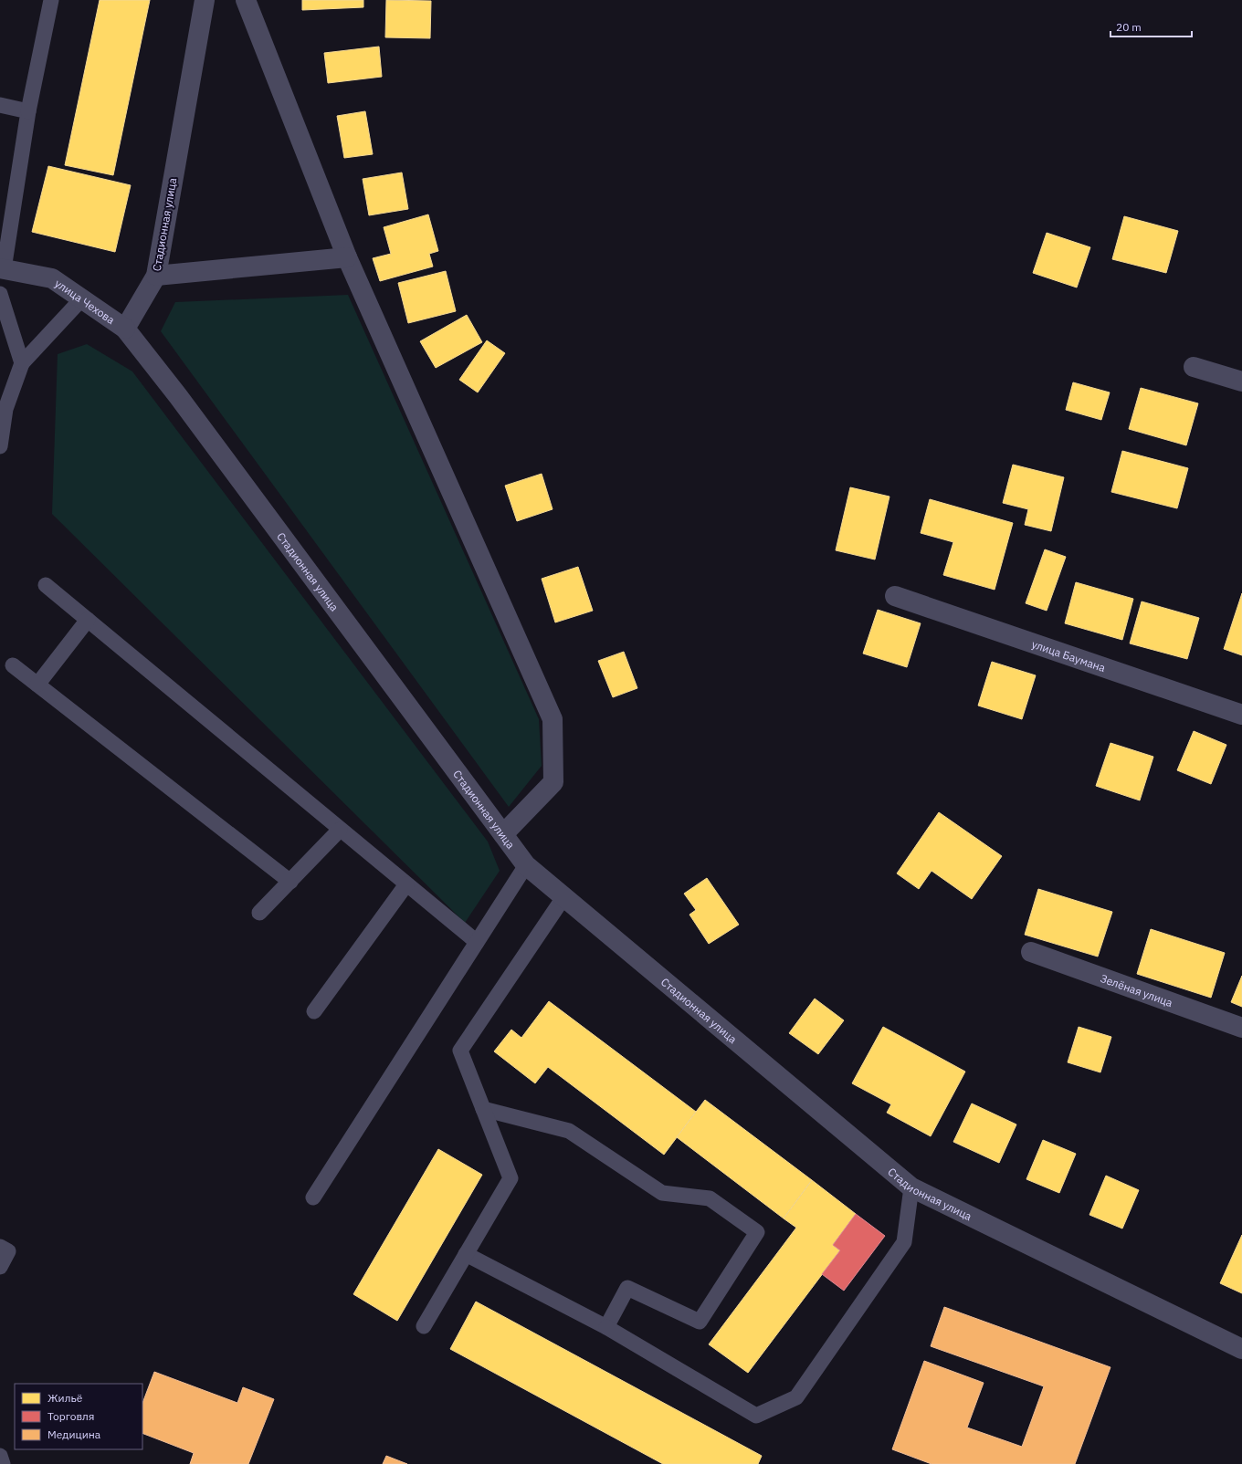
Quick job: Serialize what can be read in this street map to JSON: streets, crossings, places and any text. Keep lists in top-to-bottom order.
{
  "streets": {
    "street": [
      "Стадионная улица",
      "улица Чехова",
      "улица Баумана",
      "Зелёная улица"
    ]
  },
  "crossings": [
    ["Стадионная улица", "улица Чехова"]
  ],
  "legend": ["Жильё", "Торговля", "Медицина"],
  "scale_bar": "20 m"
}
